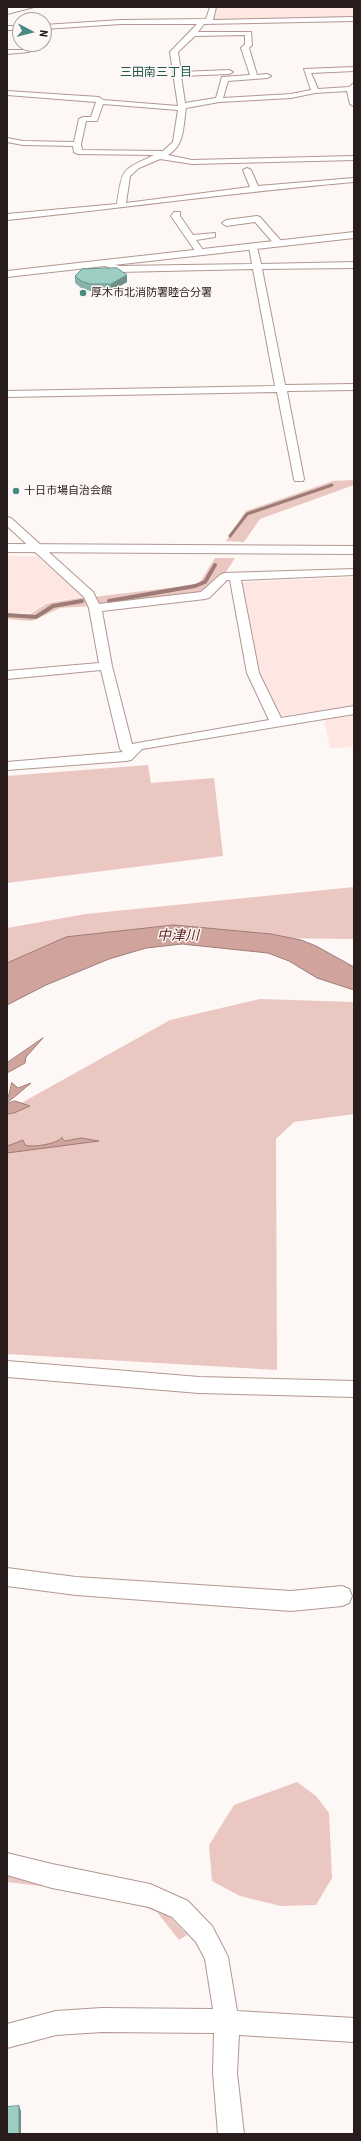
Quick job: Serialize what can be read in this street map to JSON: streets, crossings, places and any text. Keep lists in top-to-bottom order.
{
  "districts": ["三田南三丁目"],
  "water": ["中津川"],
  "places": ["厚木市北消防署睦合分署", "十日市場自治会館"],
  "north": "right"
}
